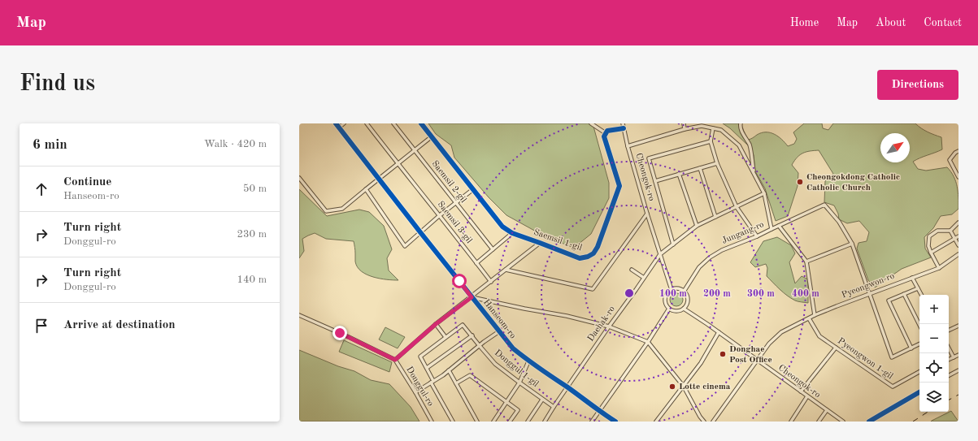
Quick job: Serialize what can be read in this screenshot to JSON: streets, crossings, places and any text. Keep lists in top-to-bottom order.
{
  "streets": {
    "street": [
      "Cheongok-ro",
      "Saemsil 2-gil",
      "Saemsil 3-gil",
      "Jungang-ro",
      "Saemsil 1-gil",
      "Pyeongwon-ro",
      "Hanseom-ro",
      "Daehak-ro",
      "Pyeongwon 1-gil",
      "Donggul 1-gil",
      "Donggul-ro"
    ]
  },
  "crossings": [
    ["Cheongok-ro", "Jungang-ro"],
    ["Cheongok-ro", "Pyeongwon-ro"],
    ["Cheongok-ro", "Daehak-ro"],
    ["Jungang-ro", "Daehak-ro"],
    ["Pyeongwon-ro", "Pyeongwon 1-gil"],
    ["Hanseom-ro", "Daehak-ro"],
    ["Daehak-ro", "Donggul 1-gil"]
  ],
  "places": ["Cheongokdong Catholic Catholic Church", "Donghae Post Office", "Lotte cinema"],
  "north": "top right",
  "page": {
    "header": "Map",
    "nav": [
      "Home",
      "Map",
      "About",
      "Contact"
    ],
    "buttons": "Directions",
    "title": "Find us",
    "heading": ["6 min", "Walk · 420 m"],
    "list": [
      ["Continue", "Hanseom-ro", "50 m"],
      ["Turn right", "Donggul-ro", "230 m"],
      ["Turn right", "Donggul-ro", "140 m"],
      "Arrive at destination"
    ],
    "map_buttons": ["+", "−"]
  },
  "rings": [
    "100 m",
    "200 m",
    "300 m",
    "400 m"
  ]
}
